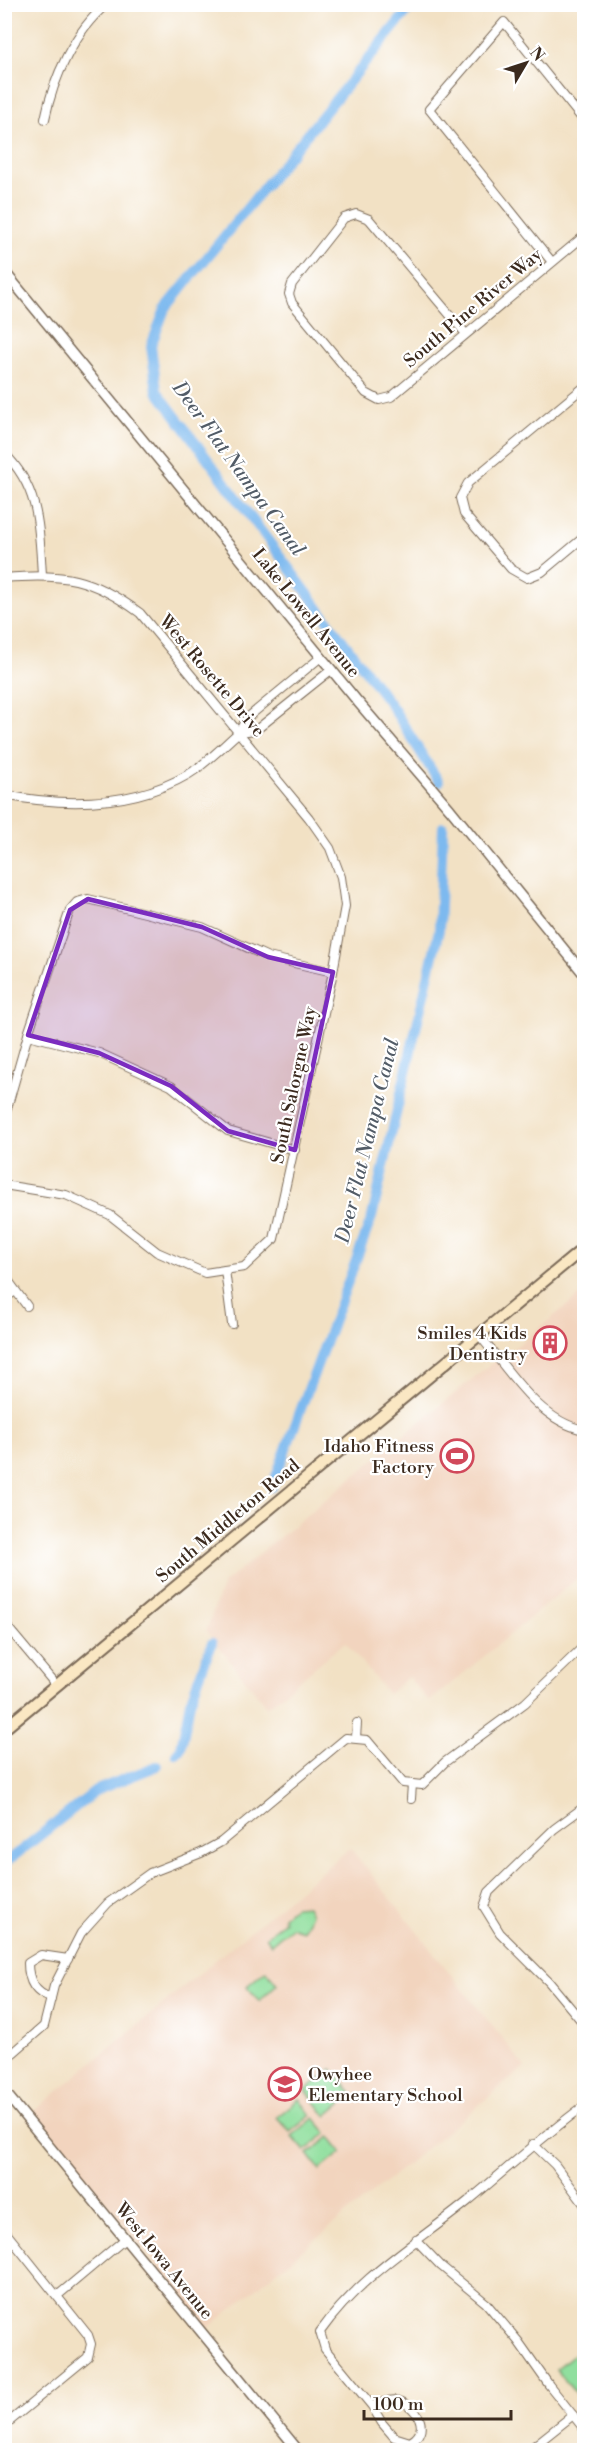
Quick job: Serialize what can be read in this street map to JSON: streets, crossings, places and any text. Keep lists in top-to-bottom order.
{
  "streets": {
    "main road": ["South Middleton Road"],
    "street": [
      "South Pine River Way",
      "Lake Lowell Avenue",
      "West Rosette Drive",
      "South Salorgne Way",
      "West Iowa Avenue"
    ]
  },
  "crossings": [
    ["West Rosette Drive", "South Salorgne Way"]
  ],
  "water": ["Deer Flat Nampa Canal"],
  "places": {
    "building": ["Smiles 4 Kids Dentistry"],
    "sports": ["Idaho Fitness Factory"],
    "school or university": ["Owyhee Elementary School"]
  },
  "scale_bar": "100 m",
  "north": "top right"
}
